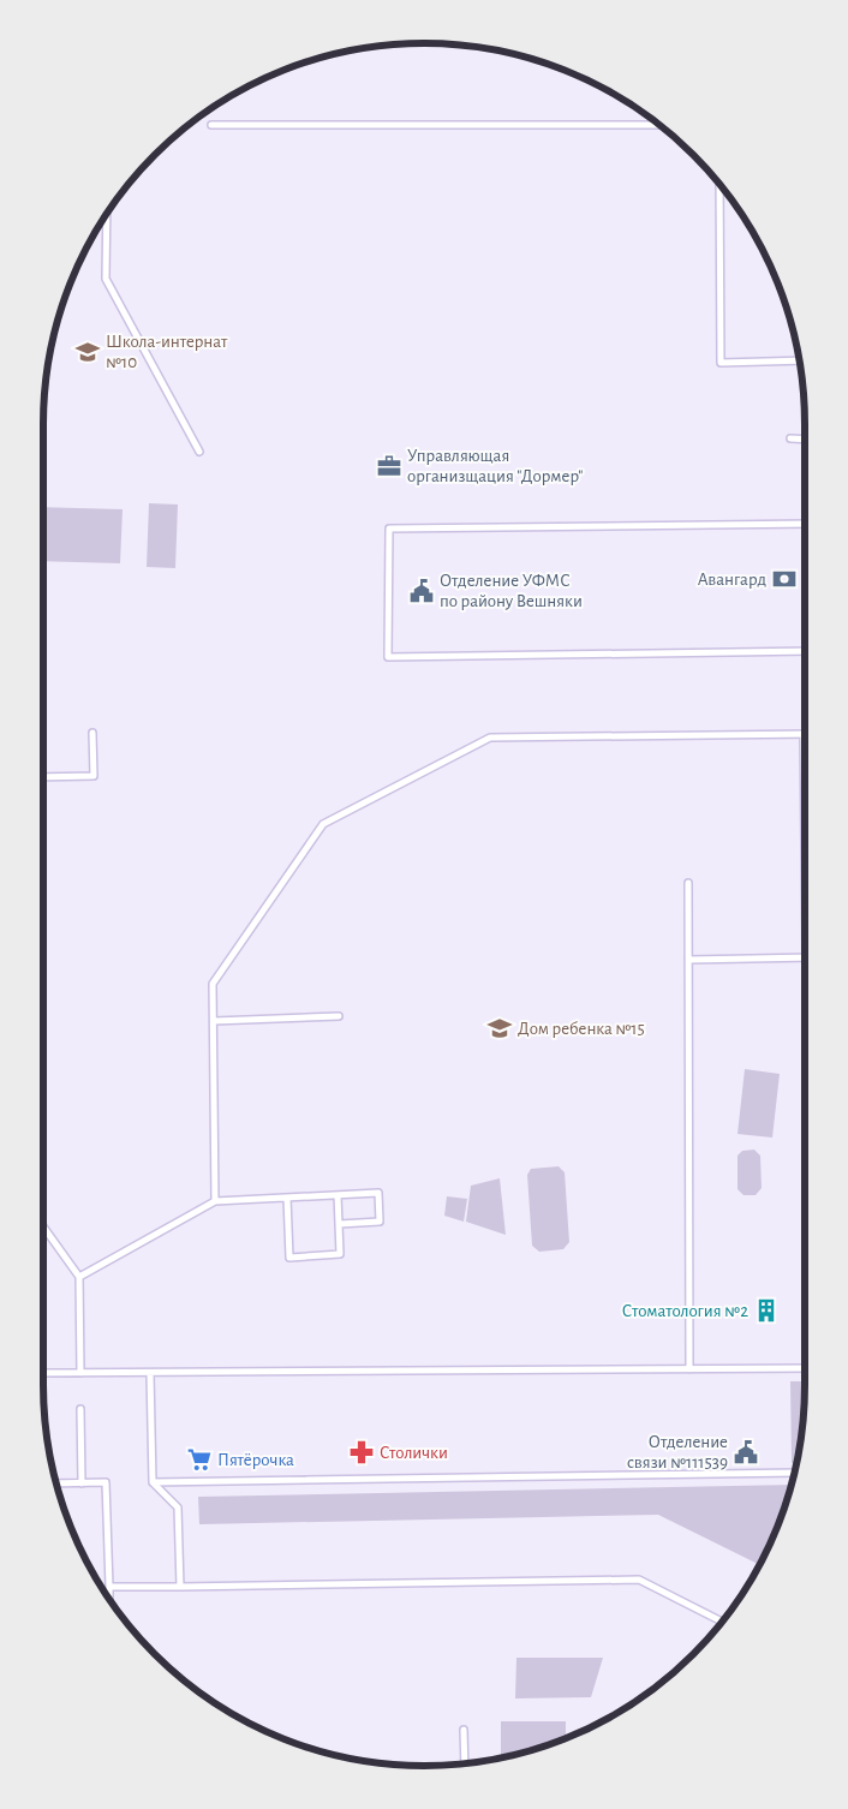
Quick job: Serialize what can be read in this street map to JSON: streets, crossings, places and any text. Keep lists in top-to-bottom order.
{
  "places": {
    "school or university": ["Школа-интернат №10", "Дом ребенка №15"],
    "office": ["Управляющая организщация \"Дормер\""],
    "bank": ["Авангард"],
    "public building": ["Отделение УФМС по району Вешняки", "Отделение связи №111539"],
    "building": ["Стоматология №2"],
    "pharmacy": ["Столички"],
    "supermarket": ["Пятёрочка"]
  }
}
